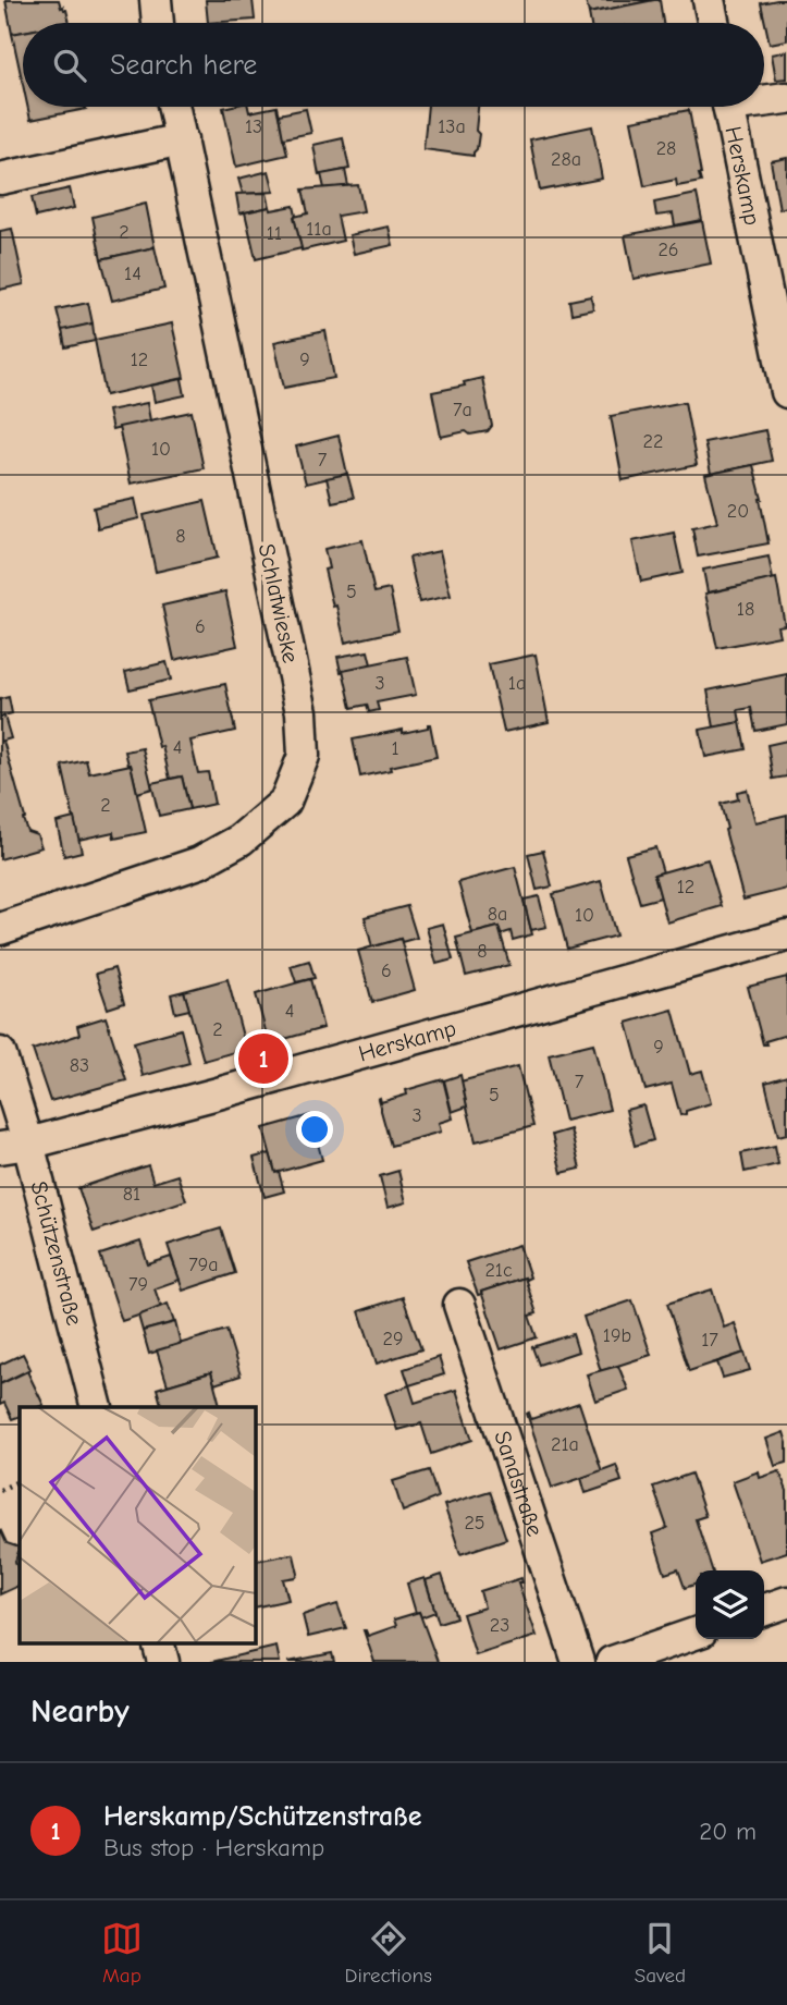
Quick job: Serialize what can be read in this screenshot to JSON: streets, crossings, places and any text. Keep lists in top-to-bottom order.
{
  "streets": {
    "street": [
      "Herskamp",
      "Schlatwieske",
      "Schützenstraße",
      "Sandstraße"
    ]
  },
  "crossings": [
    ["Herskamp", "Schützenstraße"]
  ],
  "house_numbers": [
    "13",
    "13a",
    "28",
    "28a",
    "11a",
    "2",
    "11",
    "26",
    "14",
    "12",
    "9",
    "7a",
    "22",
    "10",
    "7",
    "20",
    "8",
    "5",
    "18",
    "6",
    "3",
    "1a",
    "4",
    "1",
    "2",
    "12",
    "8a",
    "10",
    "8",
    "6",
    "4",
    "2",
    "9",
    "83",
    "7",
    "5",
    "3",
    "81",
    "79a",
    "21c",
    "79",
    "19b",
    "29",
    "17",
    "21a",
    "25",
    "23"
  ],
  "page": {
    "search": "Search here",
    "pins": "1",
    "heading": "Nearby",
    "list": [
      {
        "mark": "1",
        "name": "Herskamp/Schützenstraße",
        "note": "Bus stop · Herskamp",
        "value": "20 m"
      }
    ],
    "nav": ["Map", "Directions", "Saved"]
  }
}
